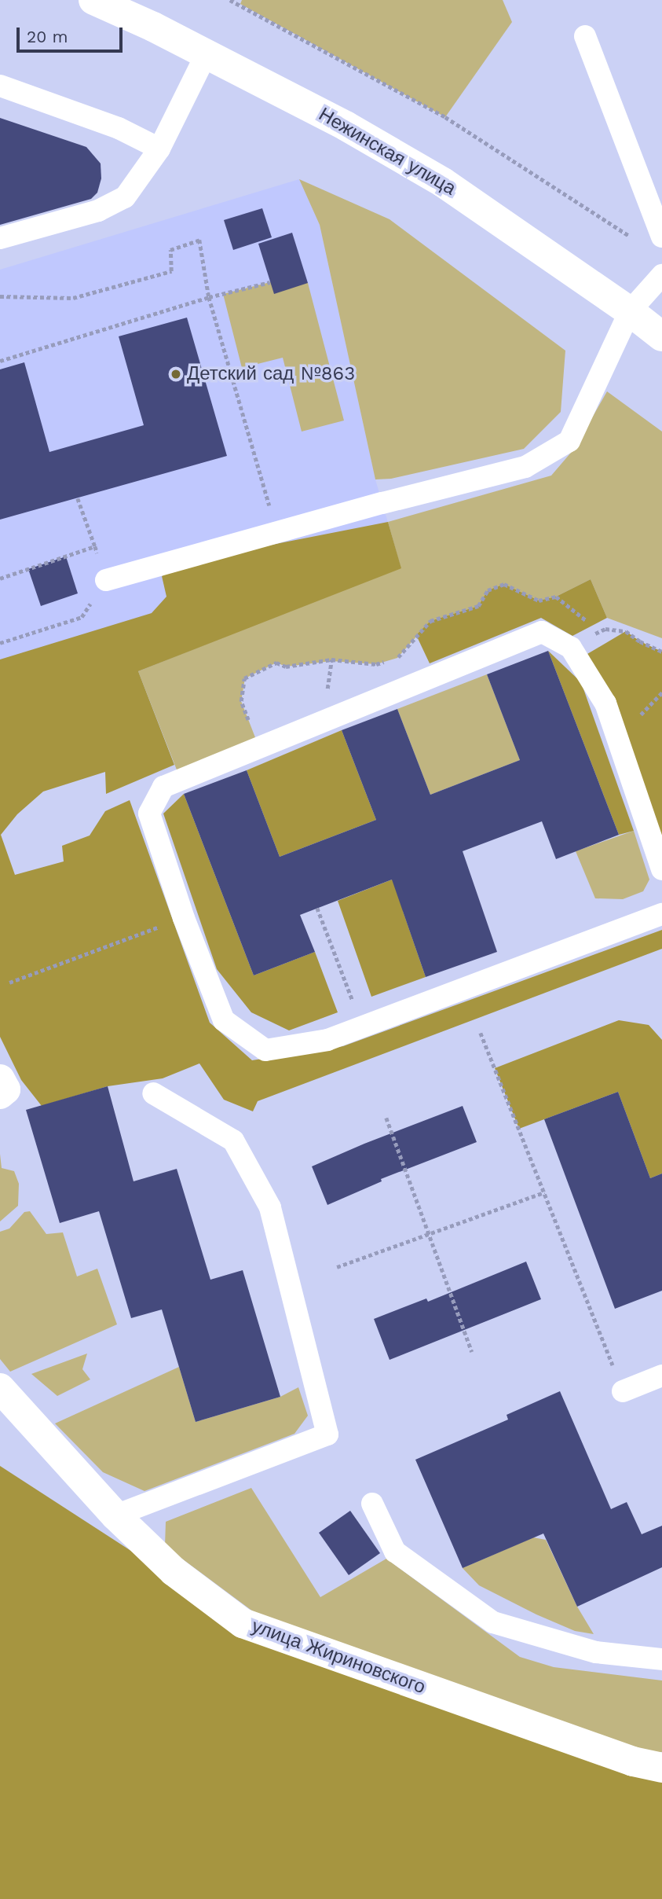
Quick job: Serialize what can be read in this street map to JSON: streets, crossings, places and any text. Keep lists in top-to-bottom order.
{
  "streets": {
    "street": ["Нежинская улица", "улица Жириновского"]
  },
  "places": ["Детский сад №863"],
  "scale_bar": "20 m"
}
